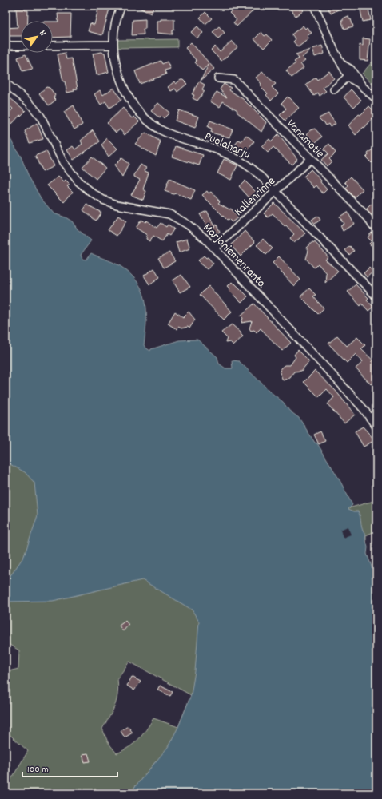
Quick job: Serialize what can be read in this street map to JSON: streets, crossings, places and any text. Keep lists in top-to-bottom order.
{
  "streets": {
    "street": [
      "Vanamotie",
      "Puolaharju",
      "Kallenrinne",
      "Marjaniemenranta"
    ]
  },
  "crossings": [
    ["Vanamotie", "Kallenrinne"],
    ["Puolaharju", "Kallenrinne"],
    ["Kallenrinne", "Marjaniemenranta"]
  ],
  "scale_bar": "100 m",
  "north": "top right"
}
